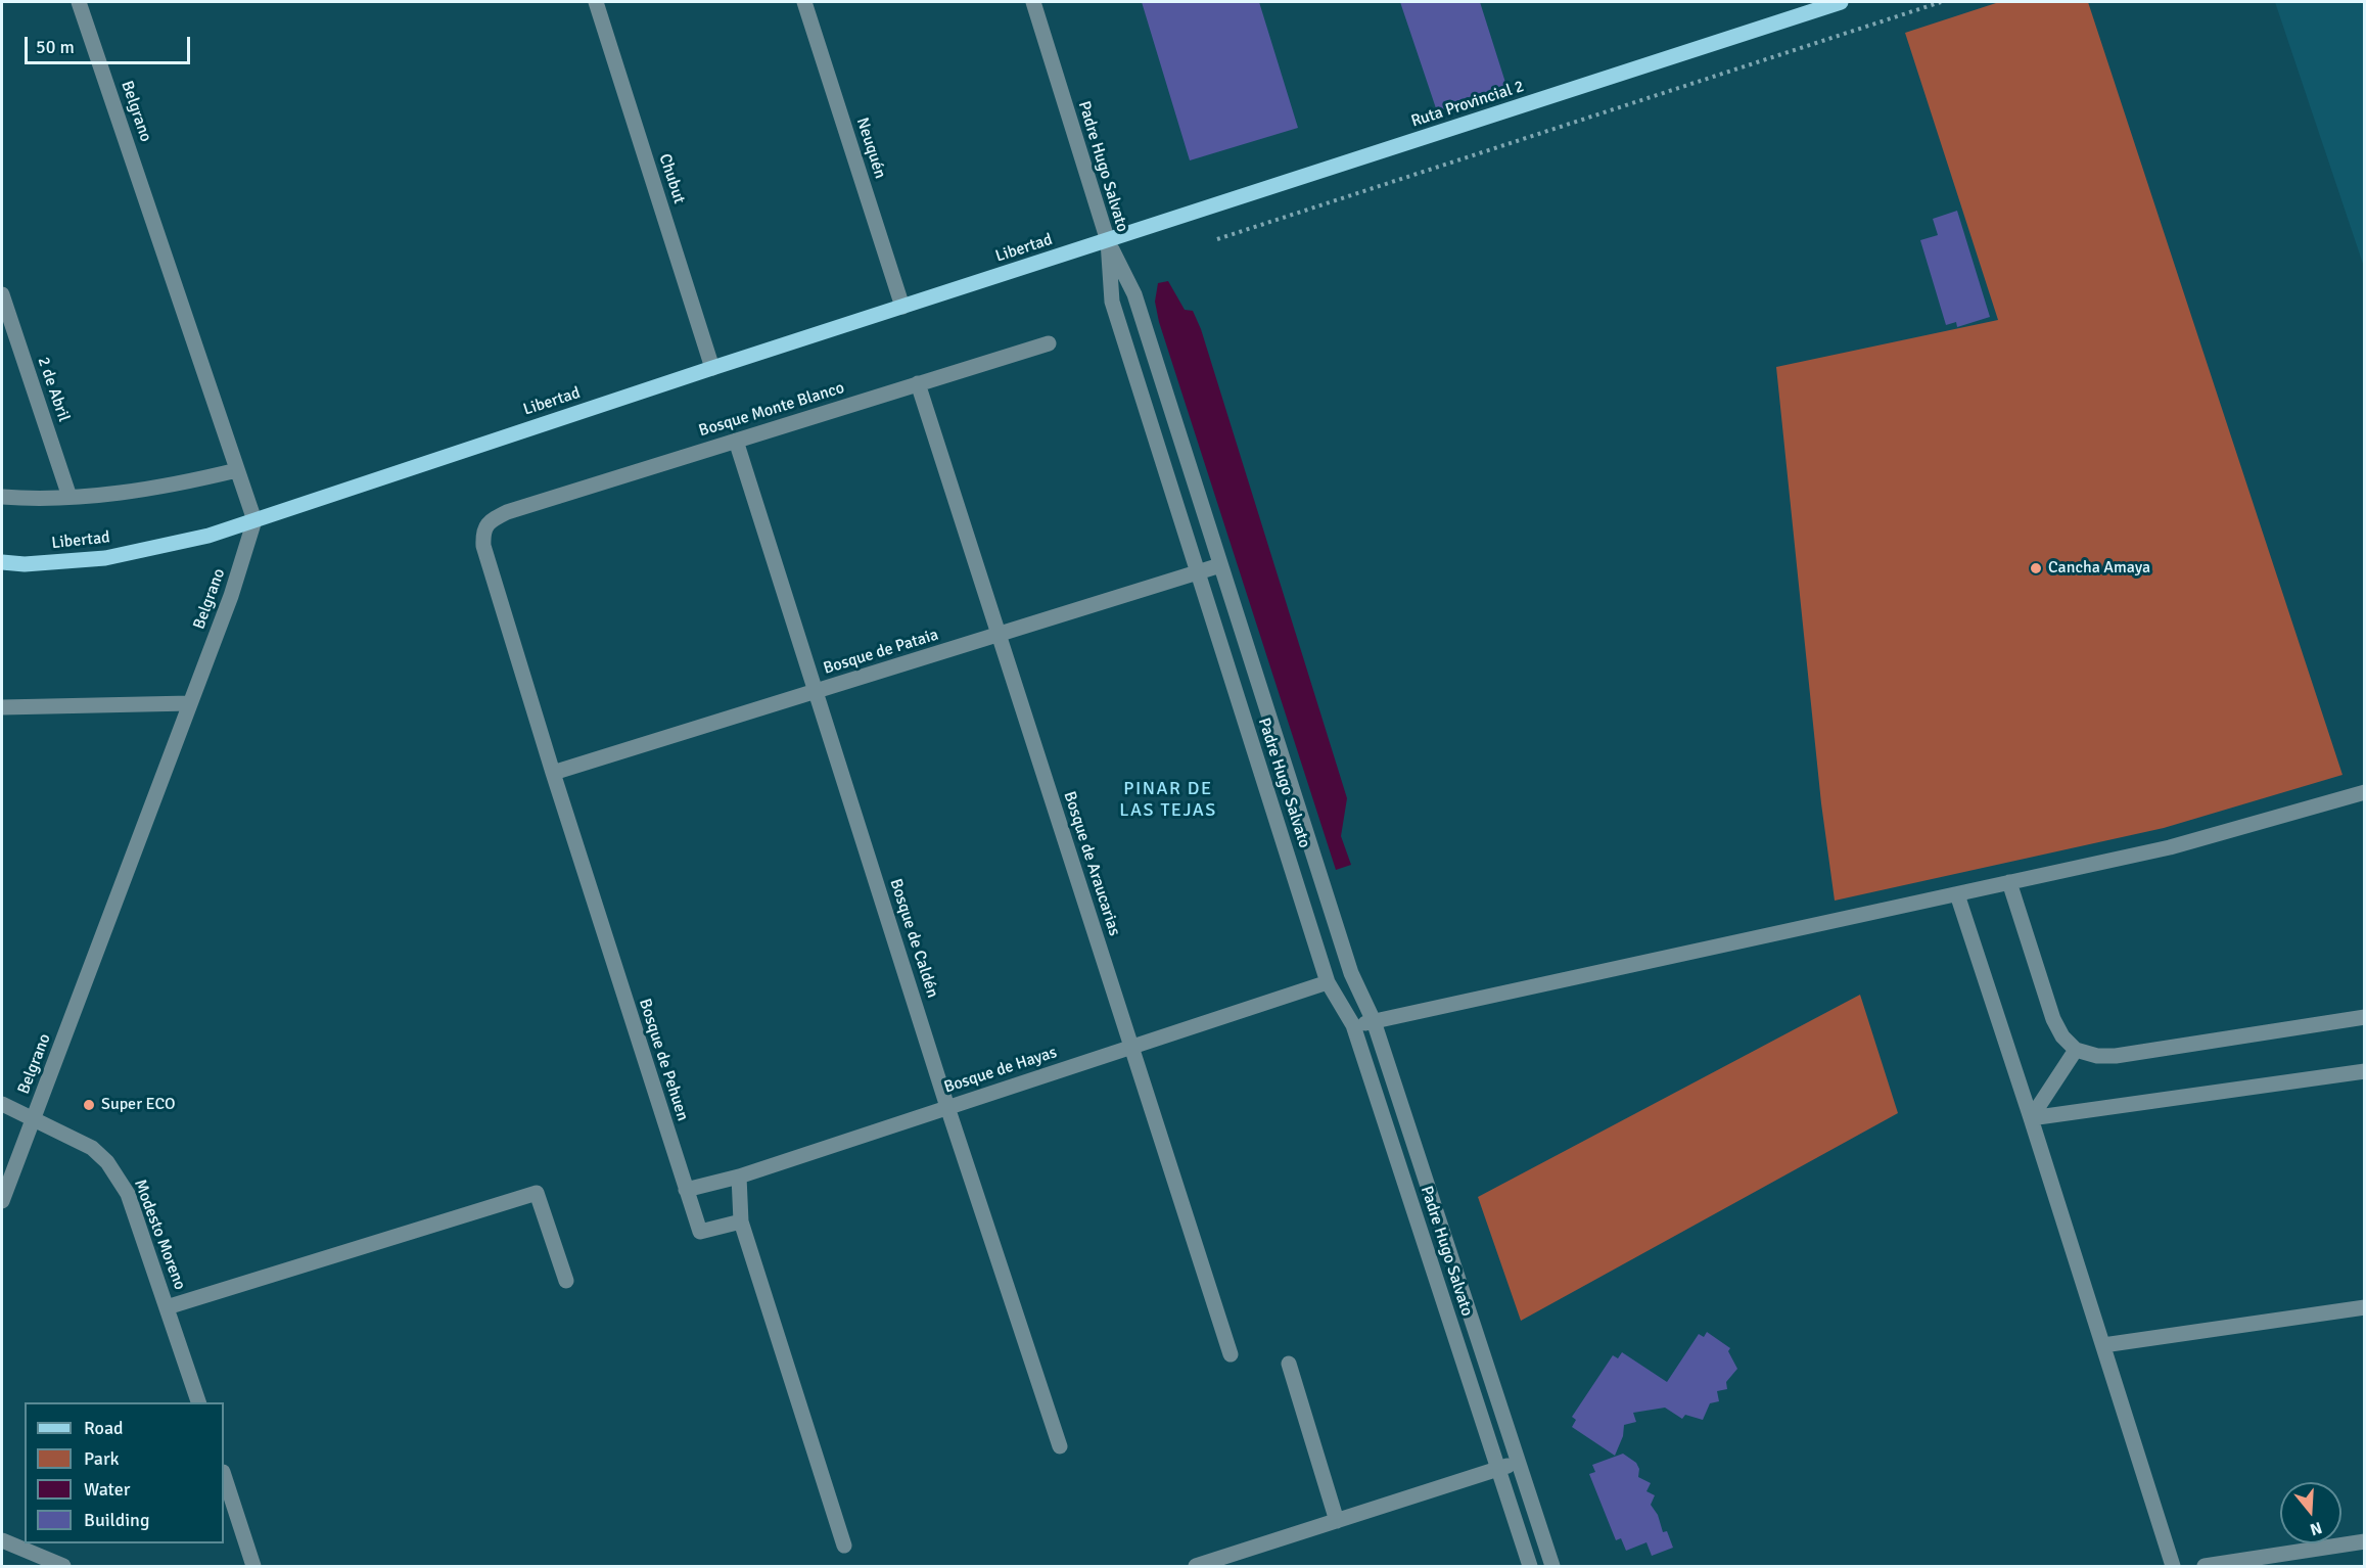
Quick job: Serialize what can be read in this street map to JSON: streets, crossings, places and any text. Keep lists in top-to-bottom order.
{
  "streets": {
    "main road": ["Ruta Provincial 2", "Libertad"],
    "street": [
      "Belgrano",
      "Neuquén",
      "Padre Hugo Salvato",
      "Chubut",
      "2 de Abril",
      "Bosque Monte Blanco",
      "Bosque de Pataia",
      "Bosque de Araucarias",
      "Bosque de Caldén",
      "Bosque de Pehuen",
      "Bosque de Hayas",
      "Modesto Moreno"
    ]
  },
  "crossings": [
    ["Ruta Provincial 2", "Padre Hugo Salvato"],
    ["Ruta Provincial 2", "Libertad"],
    ["Belgrano", "Libertad"],
    ["Belgrano", "Modesto Moreno"],
    ["Neuquén", "Libertad"],
    ["Padre Hugo Salvato", "Libertad"],
    ["Padre Hugo Salvato", "Bosque de Pataia"],
    ["Padre Hugo Salvato", "Bosque de Hayas"],
    ["Chubut", "Libertad"],
    ["Bosque Monte Blanco", "Bosque de Araucarias"],
    ["Bosque Monte Blanco", "Bosque de Caldén"],
    ["Bosque Monte Blanco", "Bosque de Pehuen"],
    ["Bosque de Pataia", "Bosque de Araucarias"],
    ["Bosque de Pataia", "Bosque de Caldén"],
    ["Bosque de Pataia", "Bosque de Pehuen"],
    ["Bosque de Araucarias", "Bosque de Hayas"],
    ["Bosque de Caldén", "Bosque de Hayas"],
    ["Bosque de Pehuen", "Bosque de Hayas"]
  ],
  "districts": ["PINAR DE LAS TEJAS"],
  "places": ["Cancha Amaya", "Super ECO"],
  "legend": [
    "Road",
    "Park",
    "Water",
    "Building"
  ],
  "scale_bar": "50 m",
  "north": "bottom"
}
